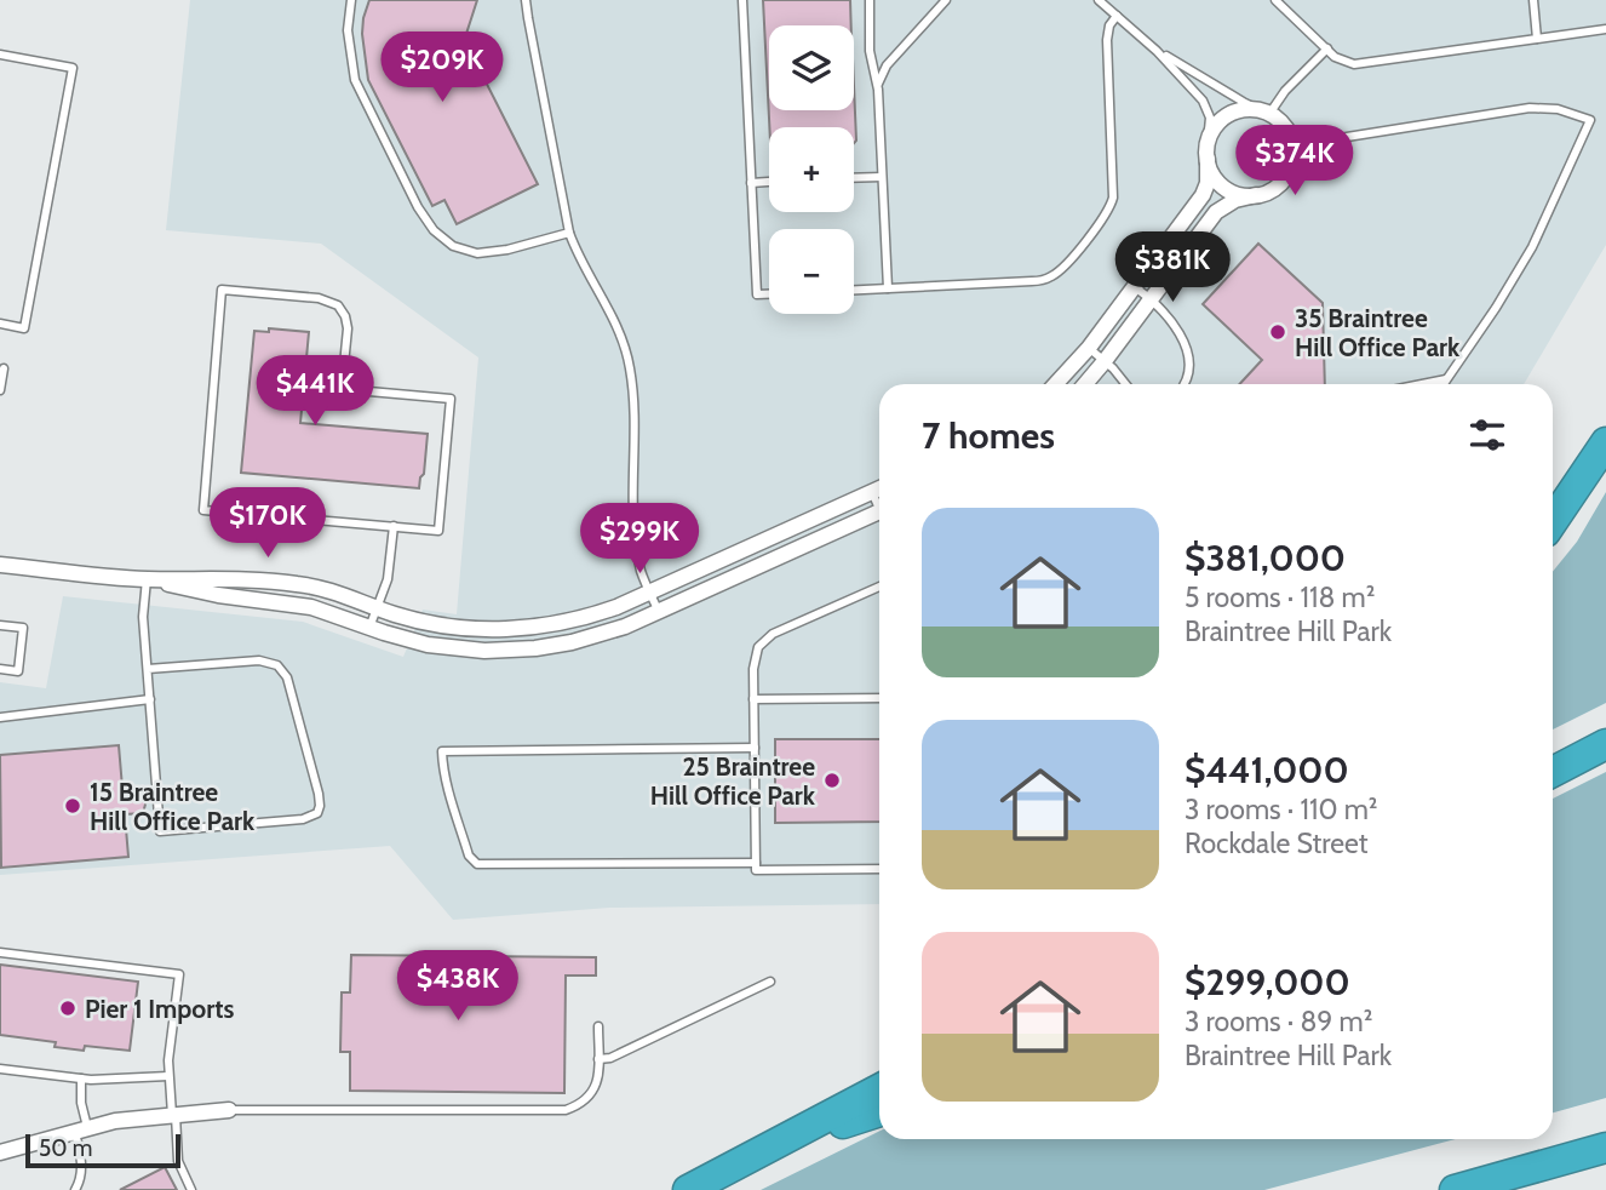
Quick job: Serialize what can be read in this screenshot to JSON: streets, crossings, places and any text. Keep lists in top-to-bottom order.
{
  "places": [
    "35 Braintree Hill Office Park",
    "25 Braintree Hill Office Park",
    "15 Braintree Hill Office Park",
    "Pier 1 Imports"
  ],
  "scale_bar": "50 m",
  "page": {
    "map_buttons": ["+", "−"],
    "price": [
      "$209K",
      "$374K",
      "$381K",
      "$441K",
      "$170K",
      "$299K",
      "$438K"
    ],
    "heading": "7 homes",
    "list": [
      {
        "name": "$381,000",
        "note": "5 rooms · 118 m² · Braintree Hill Park"
      },
      {
        "name": "$441,000",
        "note": "3 rooms · 110 m² · Rockdale Street"
      },
      {
        "name": "$299,000",
        "note": "3 rooms · 89 m² · Braintree Hill Park"
      }
    ],
    "scale": "50 m"
  }
}
